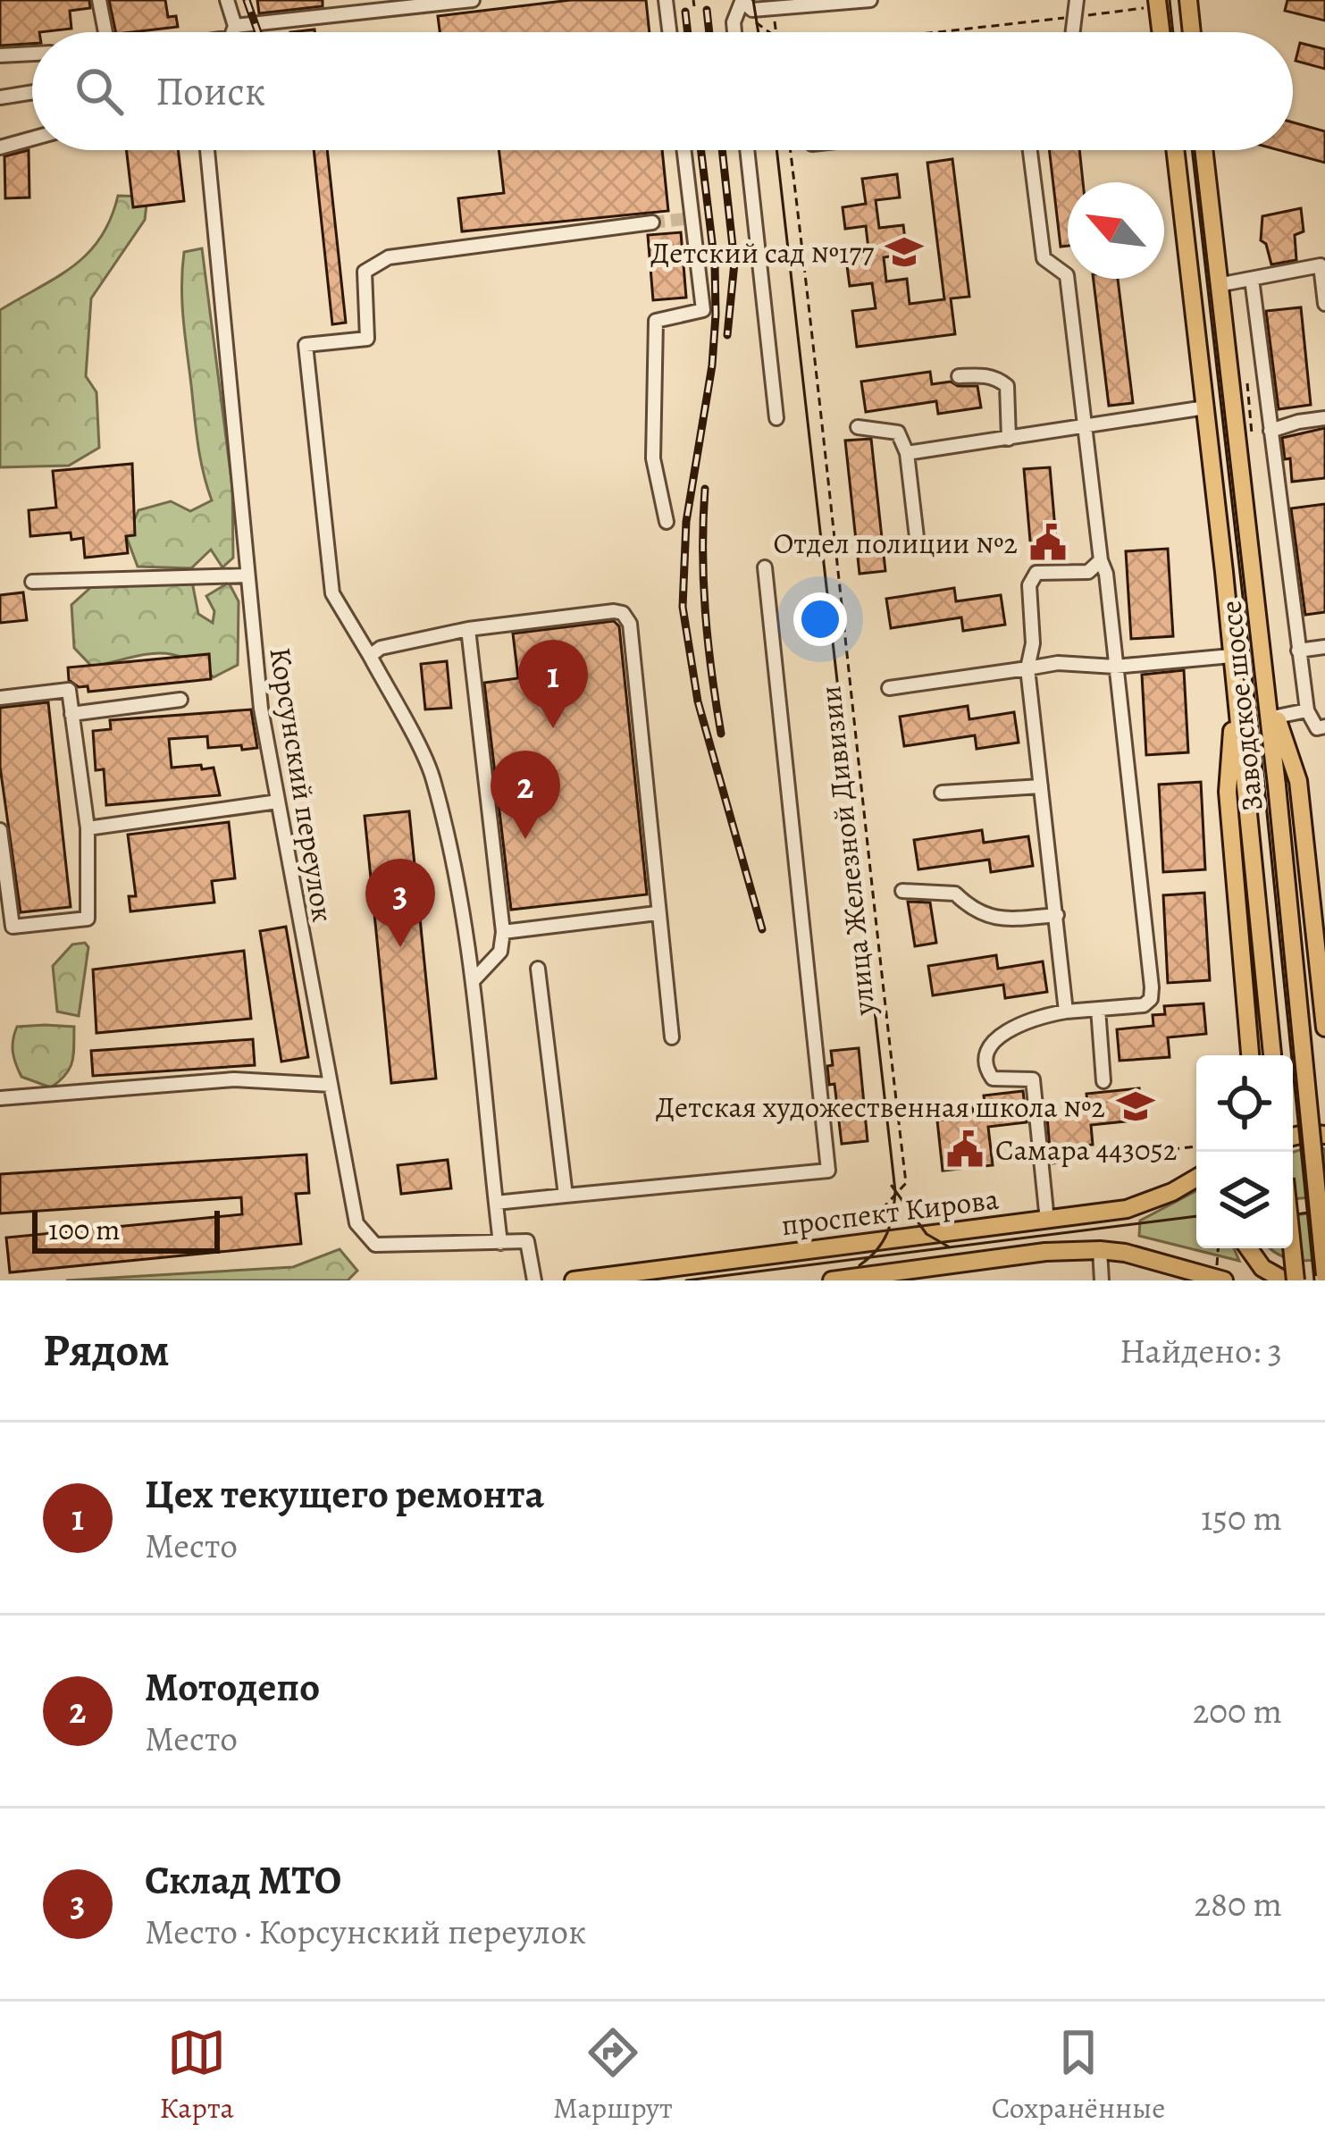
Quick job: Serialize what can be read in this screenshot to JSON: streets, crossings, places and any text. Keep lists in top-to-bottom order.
{
  "streets": {
    "main road": ["Заводское шоссе", "проспект Кирова"],
    "street": ["Корсунский переулок"],
    "path": ["улица Железной Дивизии"]
  },
  "places": {
    "school or university": ["Детский сад №177", "Детская художественная школа №2"],
    "public building": ["Отдел полиции №2", "Самара 443052"]
  },
  "scale_bar": "100 m",
  "north": "top left",
  "page": {
    "search": "Поиск",
    "pins": ["1", "2", "3"],
    "scale": "100 m",
    "heading": ["Рядом", "Найдено: 3"],
    "list": [
      {
        "mark": "1",
        "name": "Цех текущего ремонта",
        "note": "Место",
        "value": "150 m"
      },
      {
        "mark": "2",
        "name": "Мотодепо",
        "note": "Место",
        "value": "200 m"
      },
      {
        "mark": "3",
        "name": "Склад МТО",
        "note": "Место · Корсунский переулок",
        "value": "280 m"
      }
    ],
    "nav": ["Карта", "Маршрут", "Сохранённые"]
  }
}
